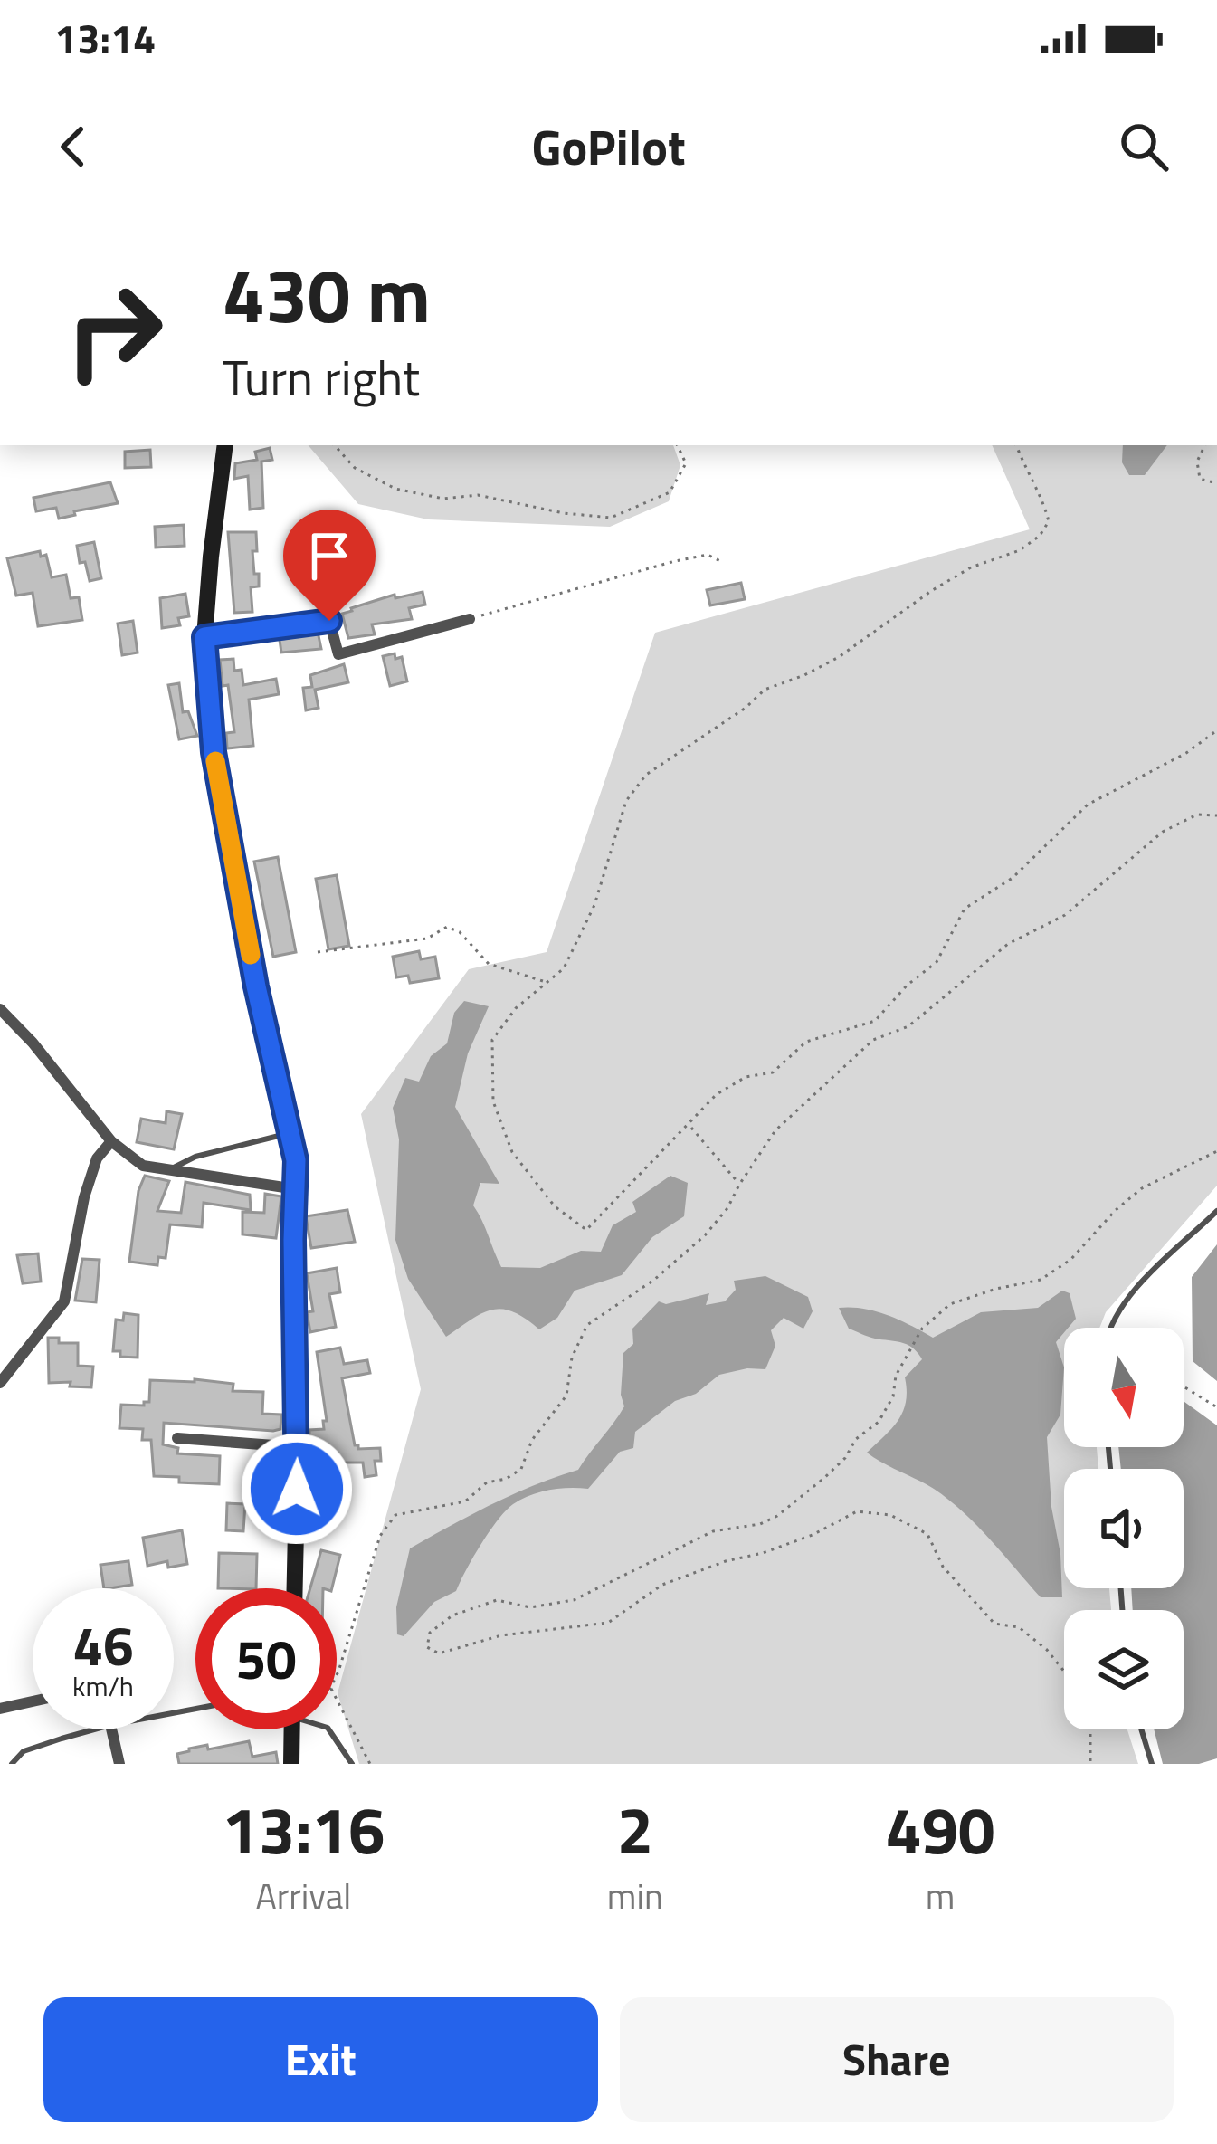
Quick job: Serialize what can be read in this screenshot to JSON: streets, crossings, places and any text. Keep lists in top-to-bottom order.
{
  "north": "bottom",
  "page": {
    "status": "13:14",
    "header": "GoPilot",
    "turn": ["430 m", "Turn right"],
    "speed": "46 km/h",
    "limit": "50",
    "eta": [
      "13:16",
      "Arrival",
      "2",
      "min",
      "490",
      "m"
    ],
    "buttons": ["Exit", "Share"]
  }
}
